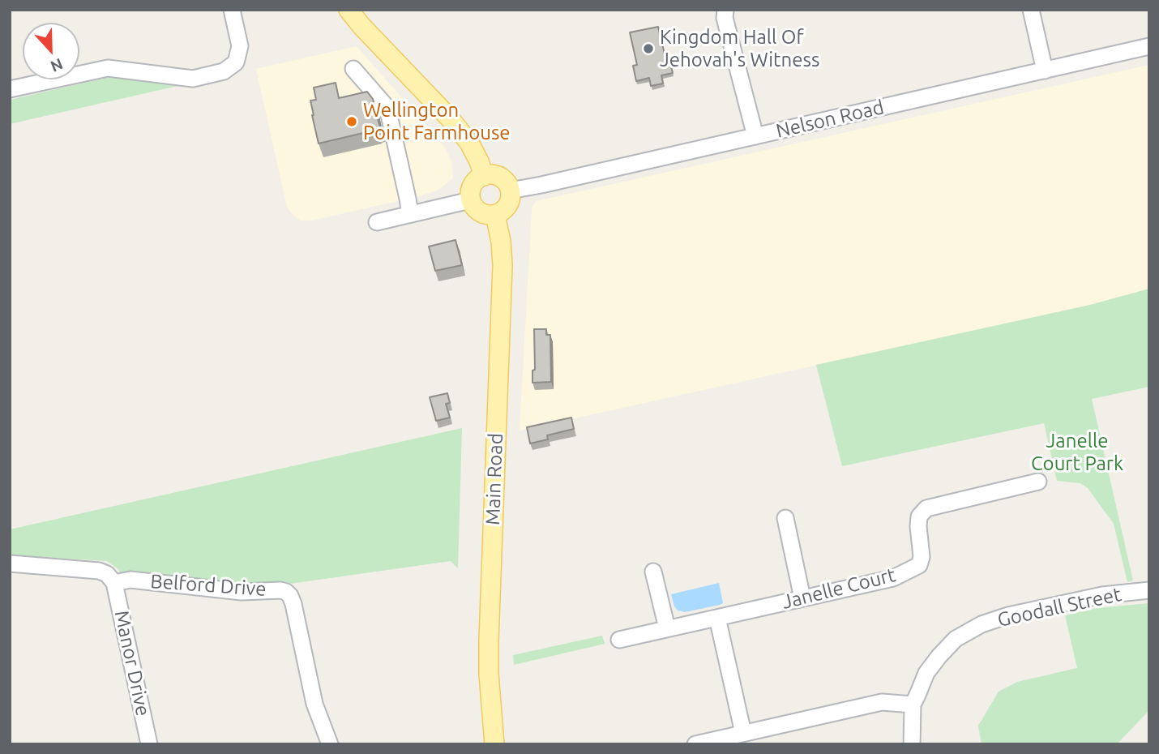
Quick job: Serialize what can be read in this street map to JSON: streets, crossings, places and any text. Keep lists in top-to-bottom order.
{
  "streets": {
    "main road": ["Main Road"],
    "street": [
      "Nelson Road",
      "Belford Drive",
      "Janelle Court",
      "Goodall Street",
      "Manor Drive"
    ]
  },
  "crossings": [
    ["Nelson Road", "Main Road"],
    ["Belford Drive", "Manor Drive"]
  ],
  "parks": ["Janelle Court Park"],
  "places": ["Kingdom Hall Of Jehovah's Witness", "Wellington Point Farmhouse"],
  "north": "bottom"
}
